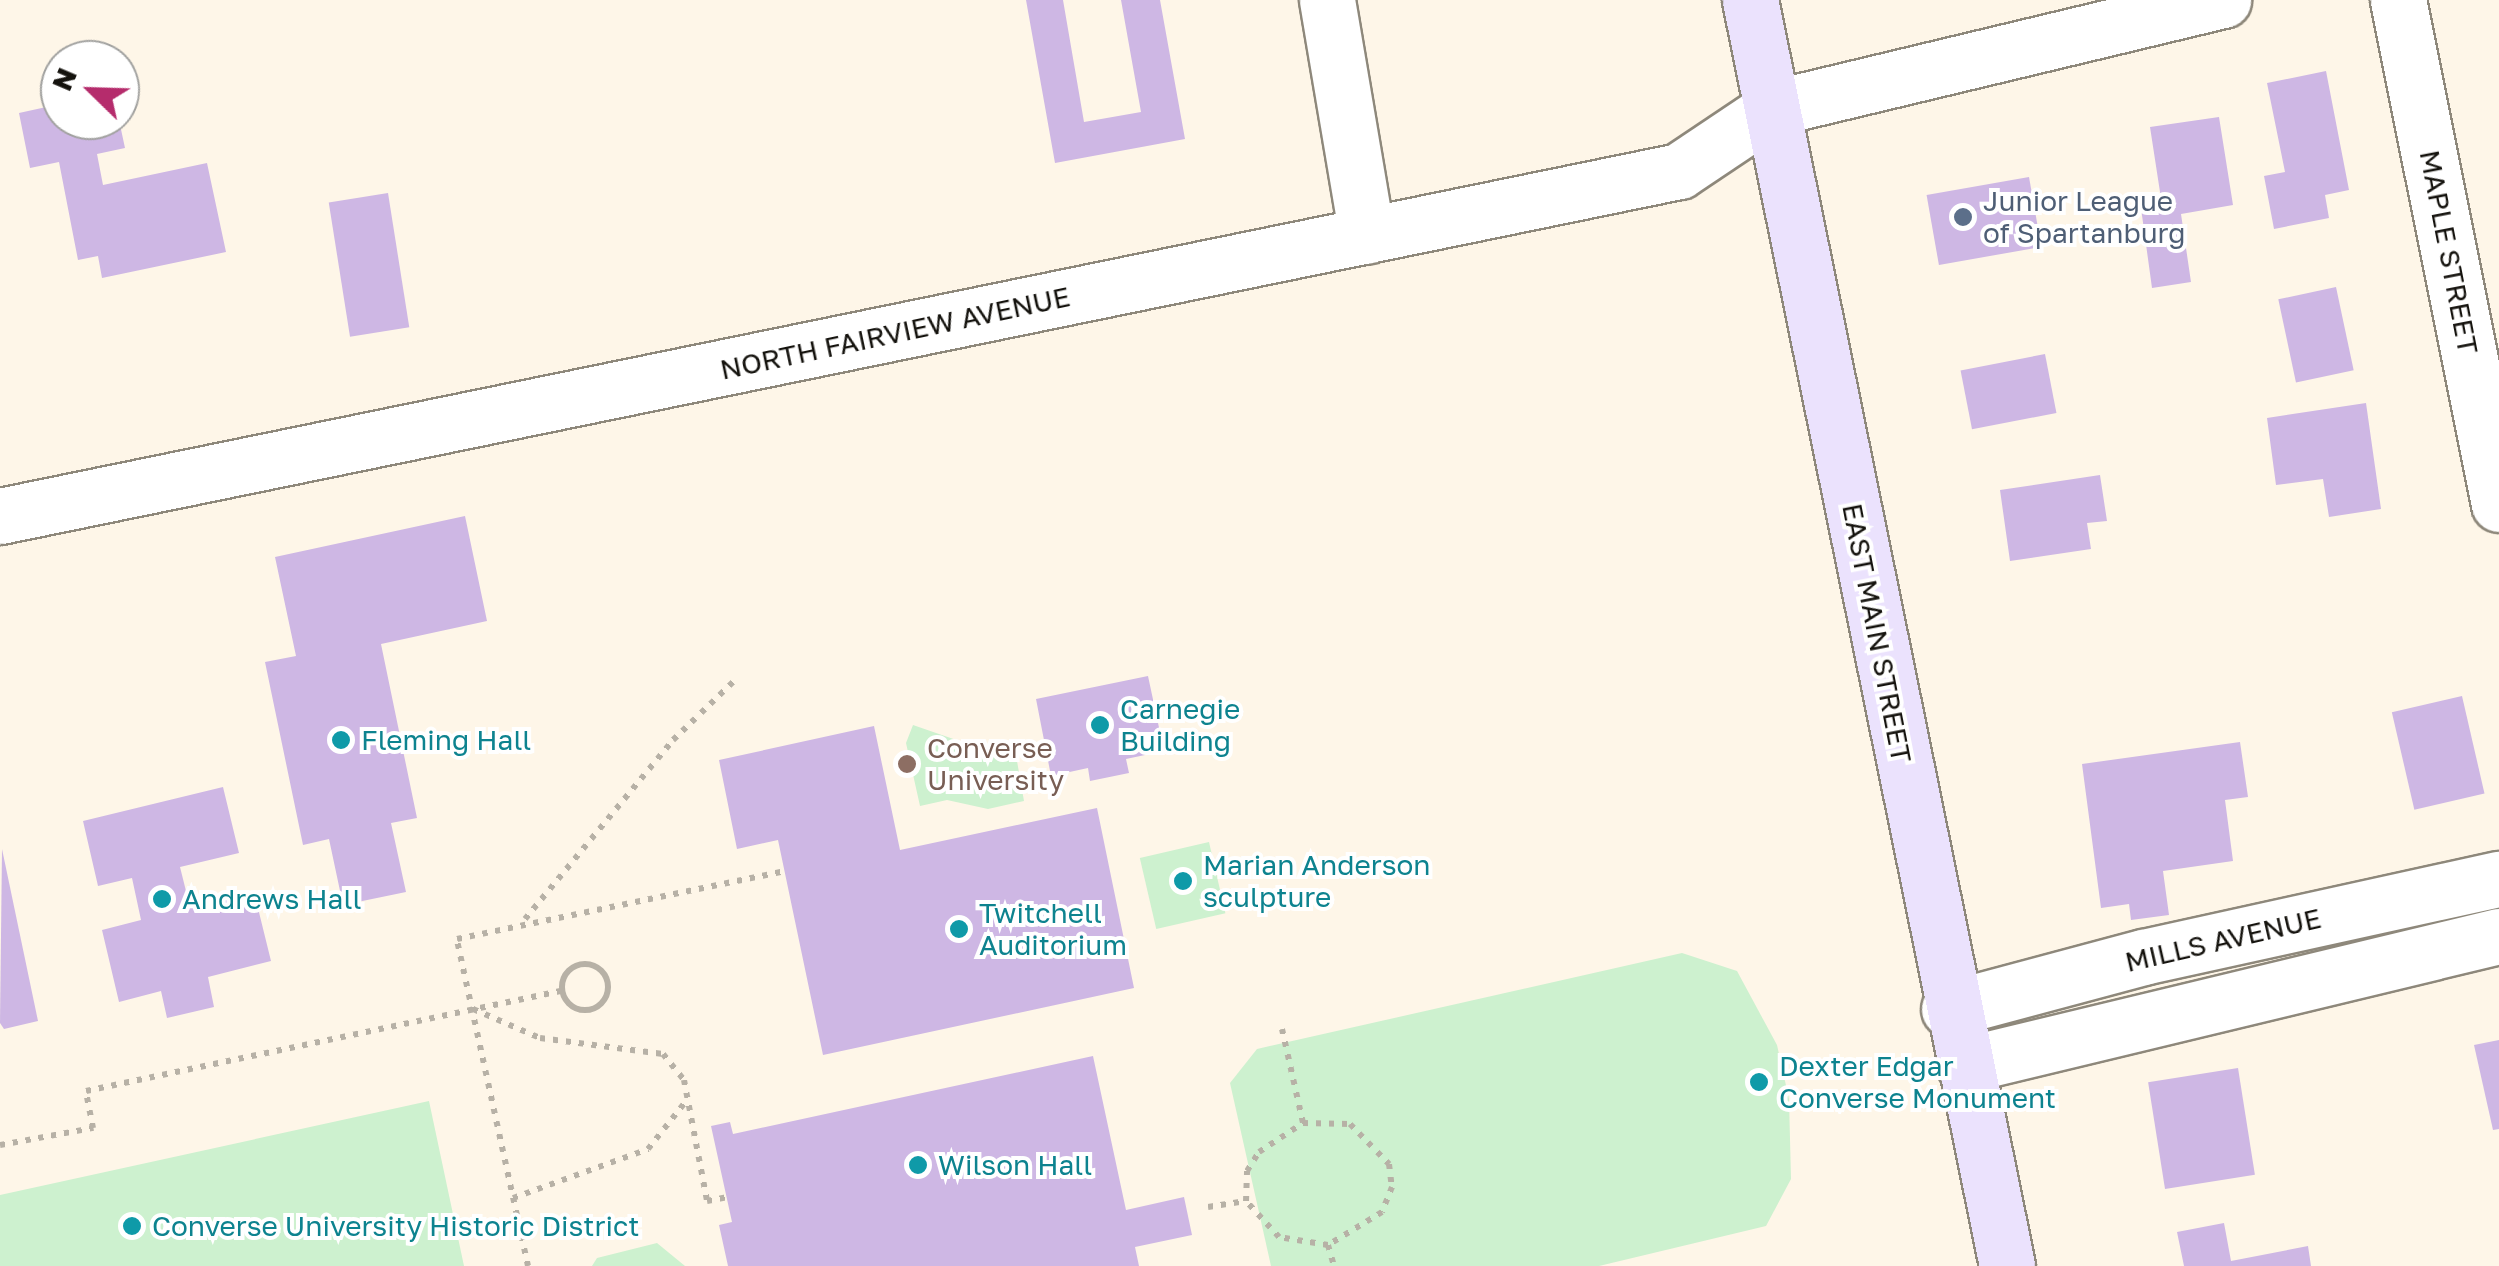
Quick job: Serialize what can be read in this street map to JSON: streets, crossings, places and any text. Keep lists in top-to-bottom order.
{
  "streets": {
    "main road": ["EAST MAIN STREET"],
    "street": ["MAPLE STREET", "NORTH FAIRVIEW AVENUE", "MILLS AVENUE"]
  },
  "crossings": [
    ["NORTH FAIRVIEW AVENUE", "EAST MAIN STREET"],
    ["EAST MAIN STREET", "MILLS AVENUE"]
  ],
  "places": [
    "Junior League of Spartanburg",
    "Carnegie Building",
    "Fleming Hall",
    "Converse University",
    "Marian Anderson sculpture",
    "Andrews Hall",
    "Twitchell Auditorium",
    "Dexter Edgar Converse Monument",
    "Wilson Hall",
    "Converse University Historic District"
  ],
  "north": "top left"
}
